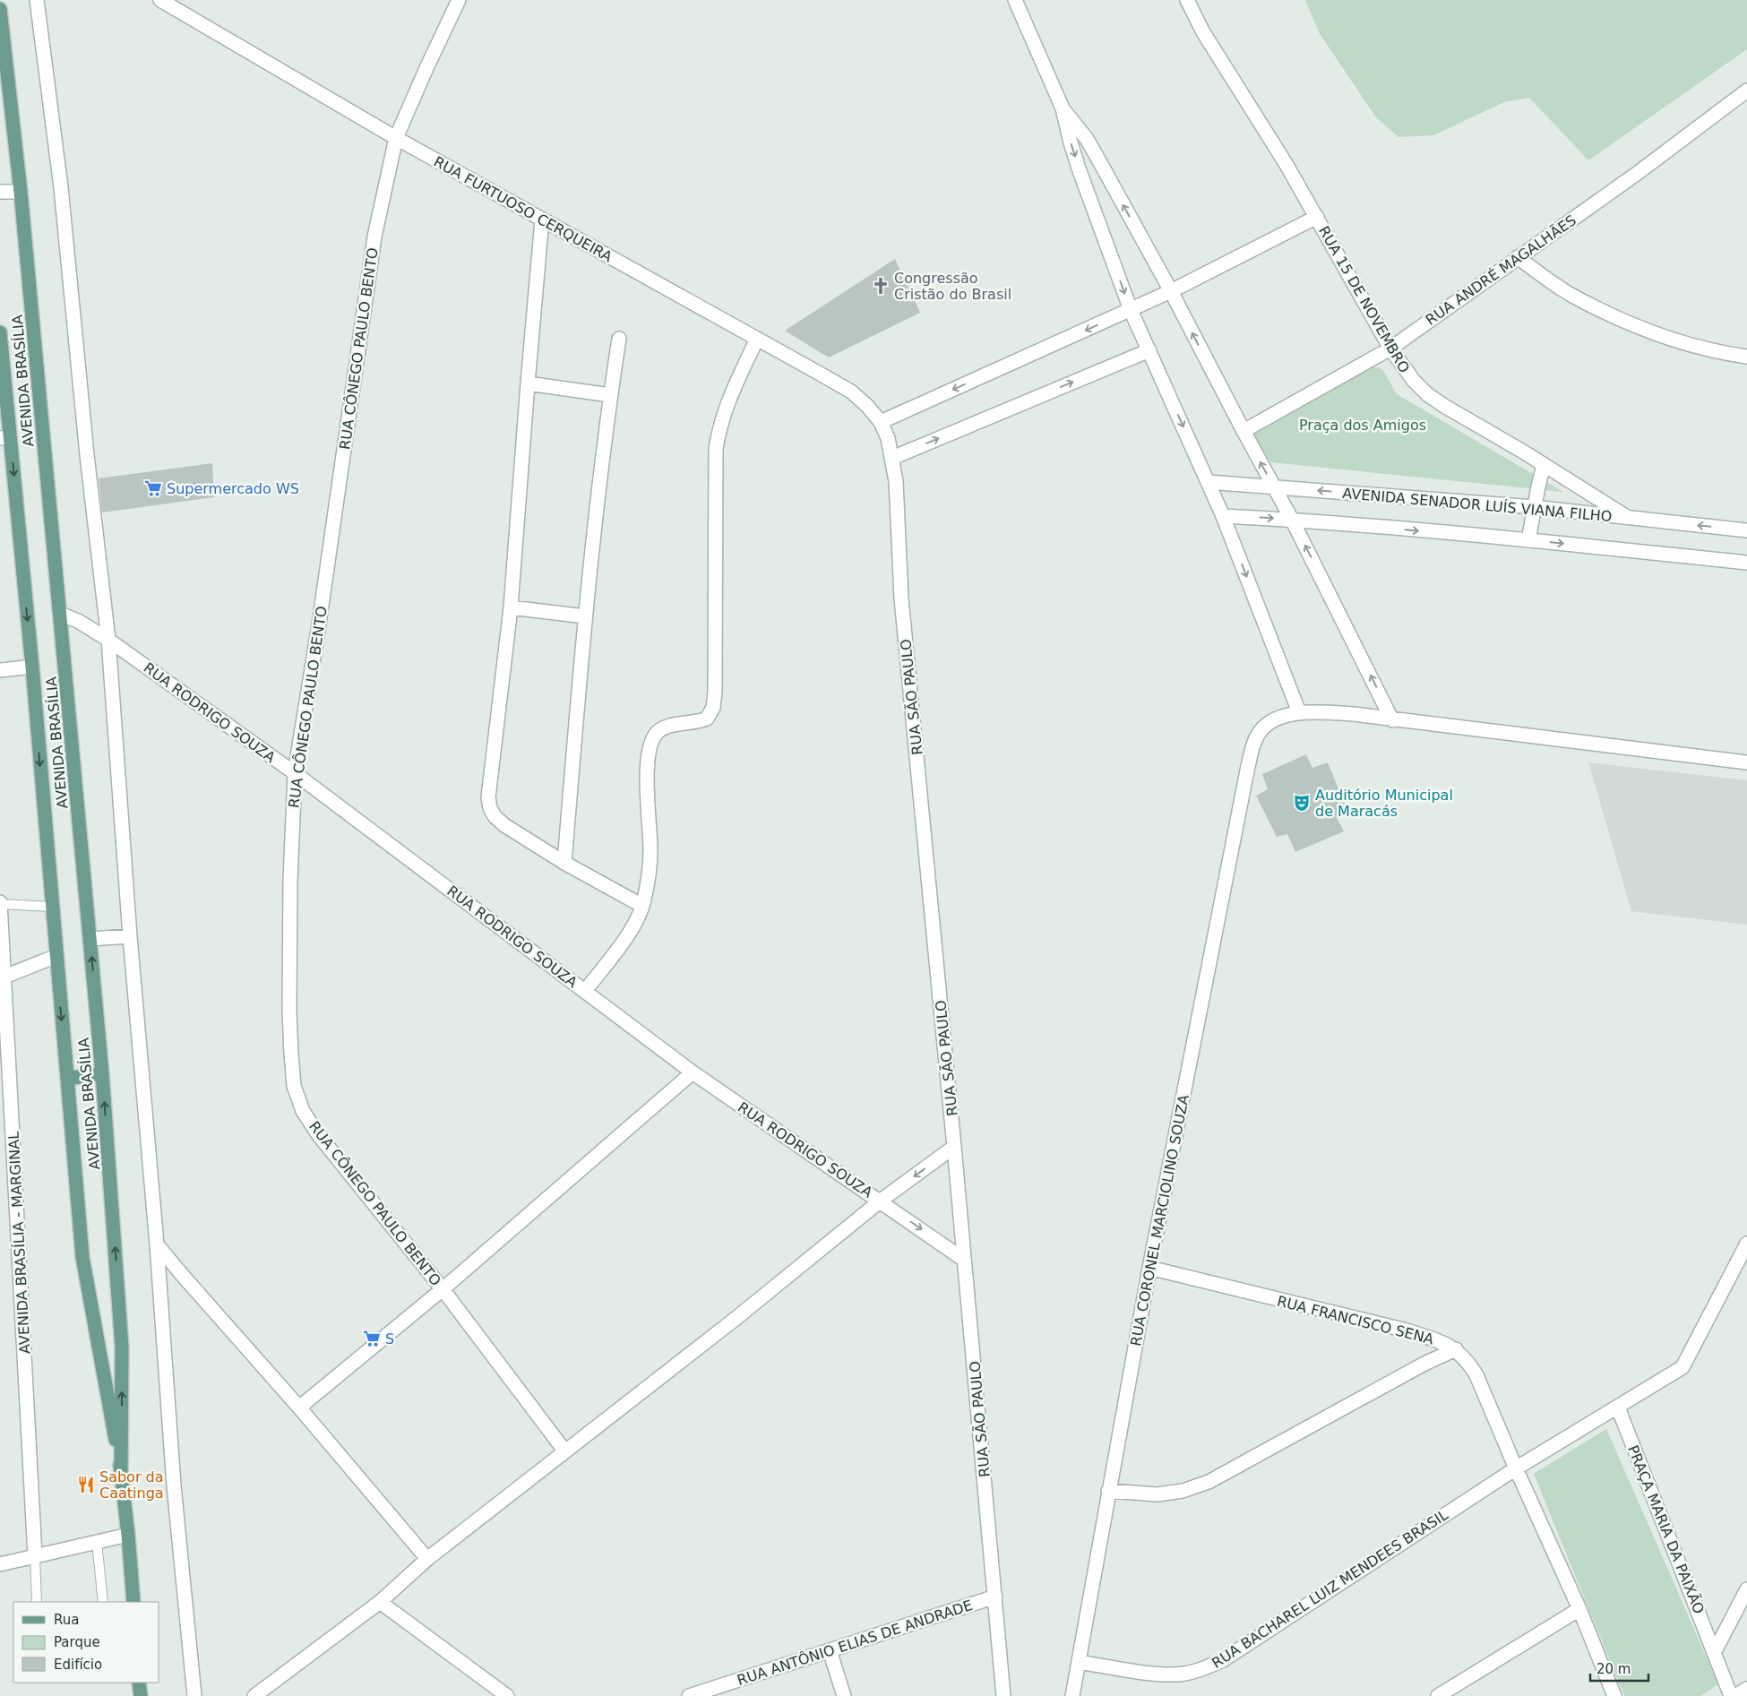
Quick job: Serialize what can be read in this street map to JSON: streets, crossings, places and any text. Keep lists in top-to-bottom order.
{
  "streets": {
    "main road": ["AVENIDA BRASÍLIA"],
    "street": [
      "RUA FURTUOSO CERQUEIRA",
      "RUA ANDRÉ MAGALHÃES",
      "RUA 15 DE NOVEMBRO",
      "RUA CÔNEGO PAULO BENTO",
      "AVENIDA SENADOR LUÍS VIANA FILHO",
      "RUA SÃO PAULO",
      "RUA RODRIGO SOUZA",
      "RUA CORONEL MARCIOLINO SOUZA",
      "AVENIDA BRASÍLIA - MARGINAL",
      "RUA FRANCISCO SENA",
      "PRAÇA MARIA DA PAIXÃO",
      "RUA BACHAREL LUIZ MENDEES BRASIL",
      "RUA ANTÔNIO ELIAS DE ANDRADE"
    ]
  },
  "crossings": [
    ["RUA FURTUOSO CERQUEIRA", "RUA CÔNEGO PAULO BENTO"],
    ["RUA FURTUOSO CERQUEIRA", "RUA SÃO PAULO"],
    ["RUA ANDRÉ MAGALHÃES", "RUA 15 DE NOVEMBRO"],
    ["RUA 15 DE NOVEMBRO", "AVENIDA SENADOR LUÍS VIANA FILHO"],
    ["RUA CÔNEGO PAULO BENTO", "RUA RODRIGO SOUZA"],
    ["AVENIDA BRASÍLIA", "RUA RODRIGO SOUZA"],
    ["RUA SÃO PAULO", "RUA RODRIGO SOUZA"],
    ["RUA SÃO PAULO", "RUA ANTÔNIO ELIAS DE ANDRADE"],
    ["RUA CORONEL MARCIOLINO SOUZA", "RUA FRANCISCO SENA"],
    ["RUA CORONEL MARCIOLINO SOUZA", "RUA BACHAREL LUIZ MENDEES BRASIL"],
    ["RUA FRANCISCO SENA", "RUA BACHAREL LUIZ MENDEES BRASIL"]
  ],
  "parks": ["Praça dos Amigos"],
  "places": {
    "church": ["Congressão Cristão do Brasil"],
    "supermarket": ["Supermercado WS", "S"],
    "theatre": ["Auditório Municipal de Maracás"],
    "restaurant": ["Sabor da Caatinga"]
  },
  "legend": ["Rua", "Parque", "Edifício"],
  "scale_bar": "20 m"
}
